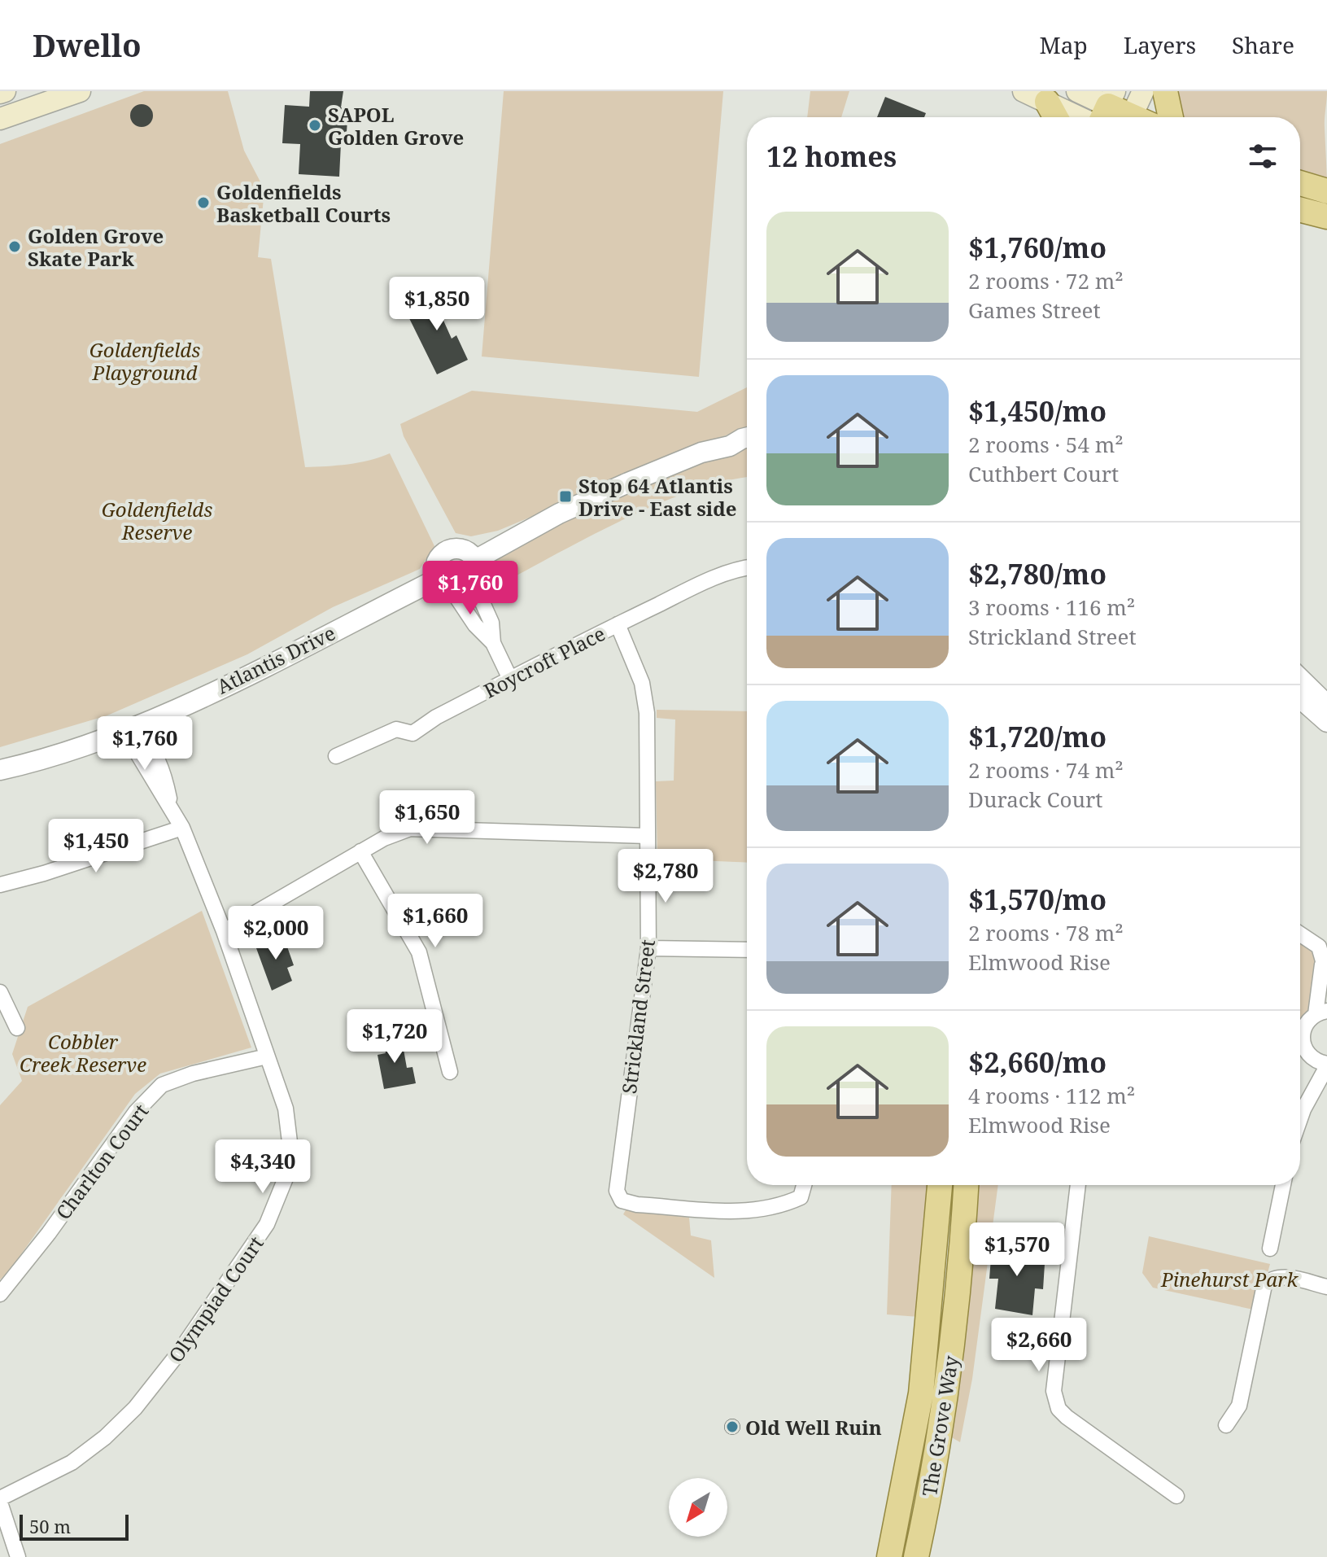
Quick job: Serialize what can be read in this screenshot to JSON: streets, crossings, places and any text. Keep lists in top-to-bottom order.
{
  "streets": {
    "main road": ["The Grove Way"],
    "street": [
      "Atlantis Drive",
      "Roycroft Place",
      "Strickland Street",
      "Charlton Court",
      "Olympiad Court"
    ]
  },
  "crossings": [
    ["Atlantis Drive", "Olympiad Court"],
    ["Roycroft Place", "Strickland Street"],
    ["Charlton Court", "Olympiad Court"]
  ],
  "parks": [
    "Goldenfields Playground",
    "Goldenfields Reserve",
    "Cobbler Creek Reserve",
    "Pinehurst Park"
  ],
  "places": {
    "other": [
      "SAPOL Golden Grove",
      "Goldenfields Basketball Courts",
      "Golden Grove Skate Park",
      "Old Well Ruin"
    ],
    "transit": ["Stop 64 Atlantis Drive - East side"]
  },
  "scale_bar": "50 m",
  "north": "bottom left",
  "page": {
    "header": "Dwello",
    "nav": ["Map", "Layers", "Share"],
    "heading": "12 homes",
    "list": [
      {
        "name": "$1,760/mo",
        "note": "2 rooms · 72 m² · Games Street"
      },
      {
        "name": "$1,450/mo",
        "note": "2 rooms · 54 m² · Cuthbert Court"
      },
      {
        "name": "$2,780/mo",
        "note": "3 rooms · 116 m² · Strickland Street"
      },
      {
        "name": "$1,720/mo",
        "note": "2 rooms · 74 m² · Durack Court"
      },
      {
        "name": "$1,570/mo",
        "note": "2 rooms · 78 m² · Elmwood Rise"
      },
      {
        "name": "$2,660/mo",
        "note": "4 rooms · 112 m² · Elmwood Rise"
      }
    ],
    "price": [
      "$1,850",
      "$1,760",
      "$1,760",
      "$1,650",
      "$1,450",
      "$2,780",
      "$1,660",
      "$2,000",
      "$1,720",
      "$4,340",
      "$1,570",
      "$2,660"
    ],
    "scale": "50 m"
  }
}
